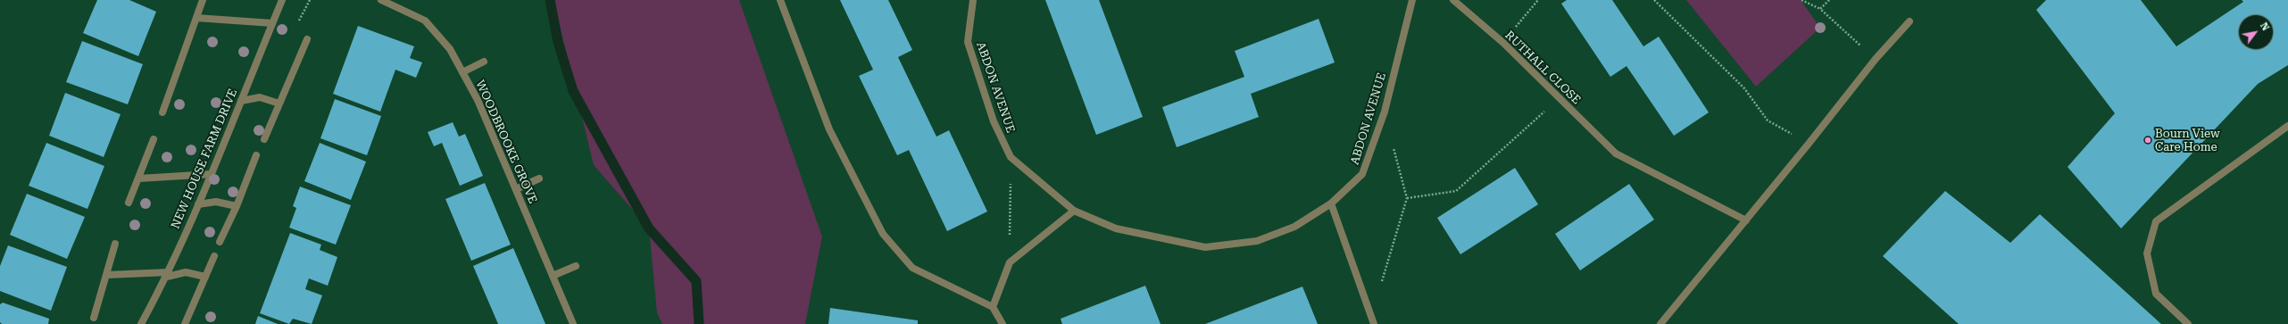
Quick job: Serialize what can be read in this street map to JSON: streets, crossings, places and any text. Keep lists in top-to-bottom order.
{
  "streets": {
    "street": [
      "RUTHALL CLOSE",
      "ABDON AVENUE",
      "WOODBROOKE GROVE",
      "NEW HOUSE FARM DRIVE"
    ]
  },
  "places": ["Bourn View Care Home"],
  "north": "top right"
}
